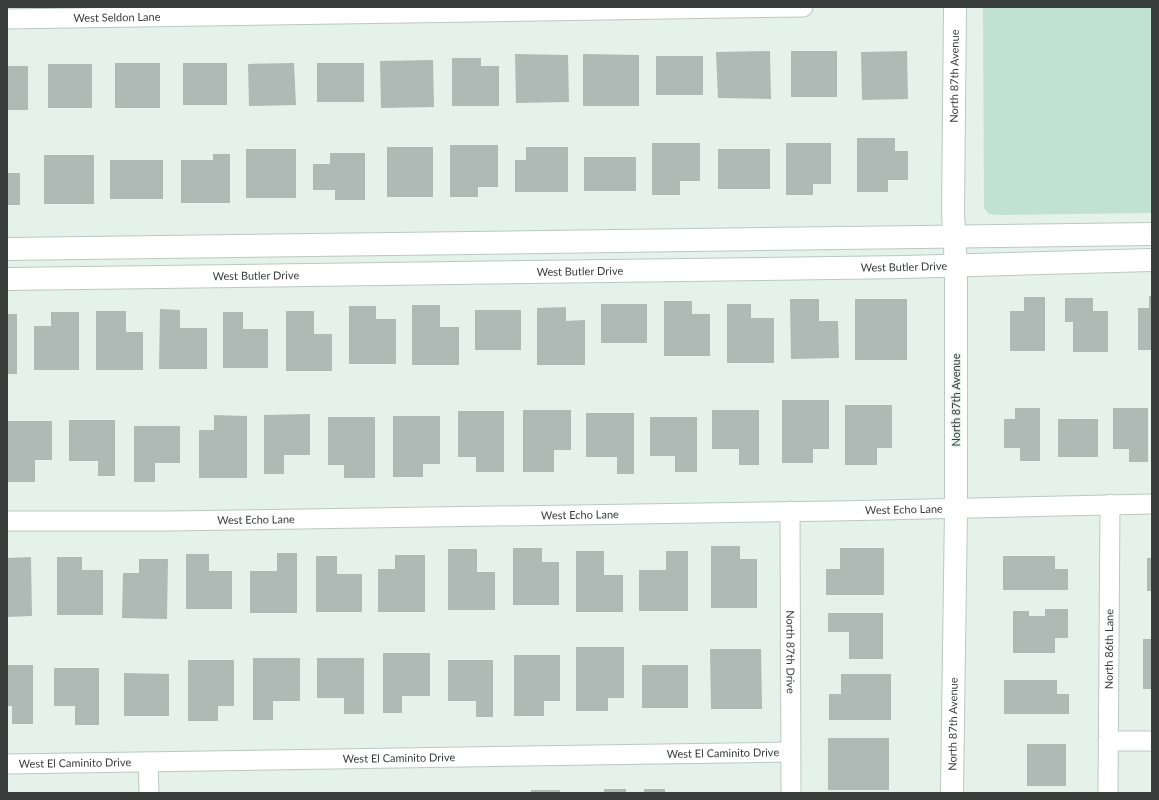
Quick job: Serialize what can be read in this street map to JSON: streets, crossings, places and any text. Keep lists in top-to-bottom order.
{
  "streets": {
    "street": [
      "West Seldon Lane",
      "North 87th Avenue",
      "West Butler Drive",
      "West Echo Lane",
      "North 86th Lane",
      "North 87th Drive",
      "West El Caminito Drive"
    ]
  },
  "crossings": [
    ["North 87th Avenue", "West Butler Drive"],
    ["North 87th Avenue", "West Echo Lane"],
    ["West Echo Lane", "North 86th Lane"],
    ["West Echo Lane", "North 87th Drive"],
    ["North 87th Drive", "West El Caminito Drive"]
  ]
}
